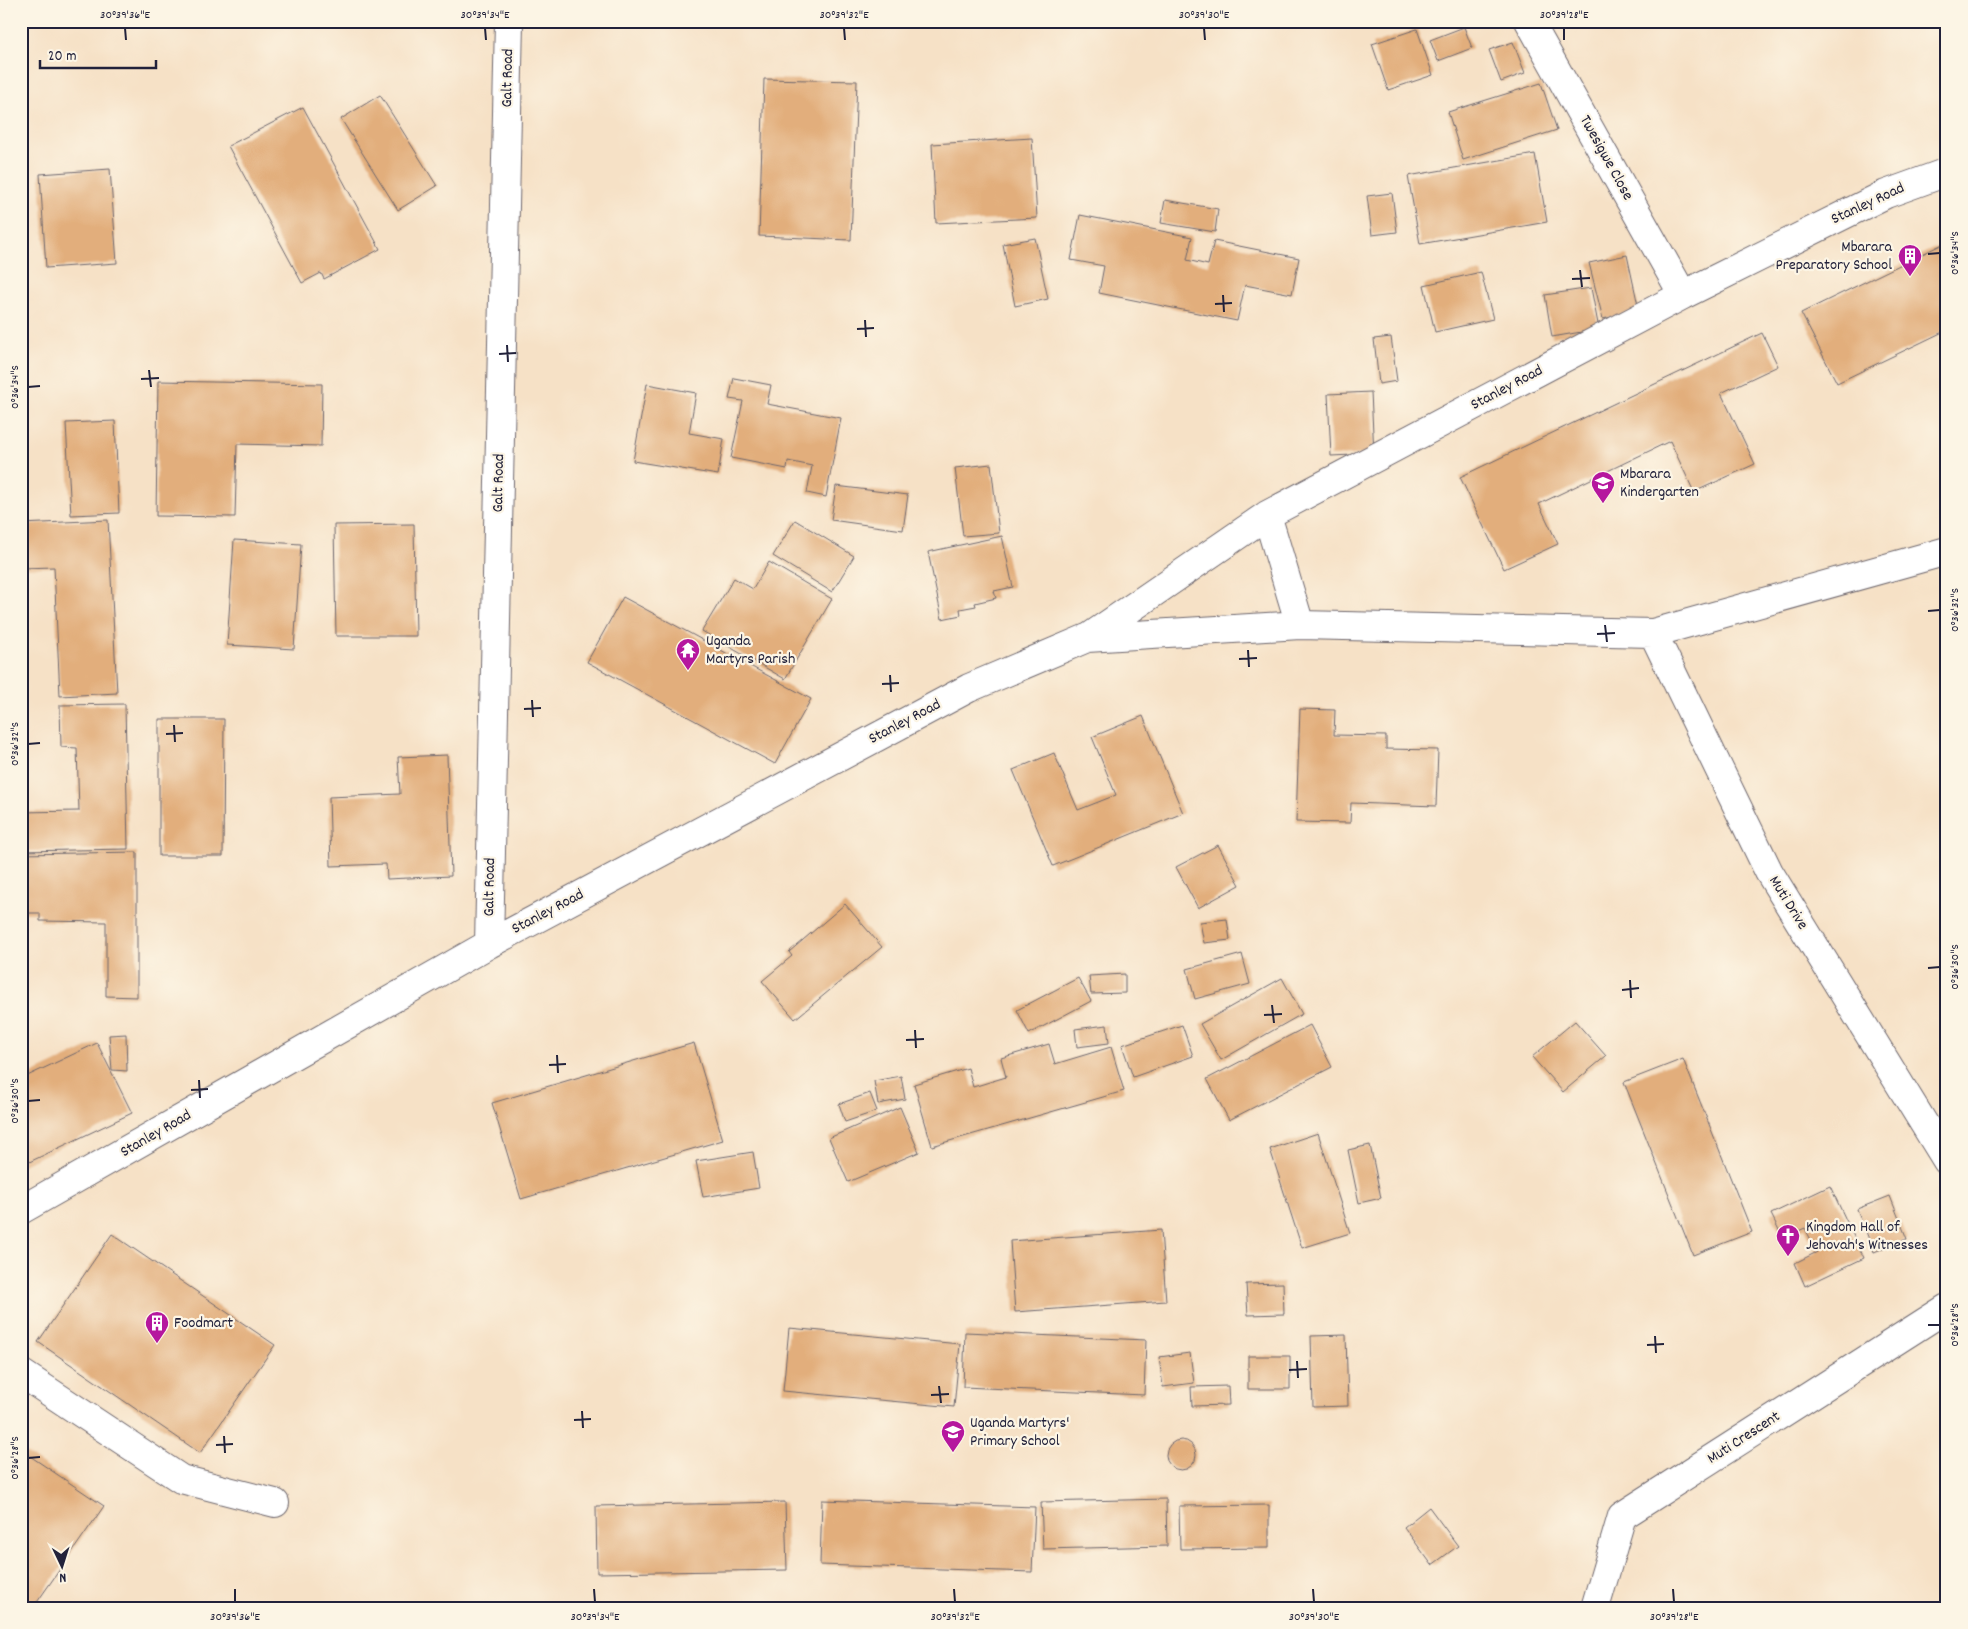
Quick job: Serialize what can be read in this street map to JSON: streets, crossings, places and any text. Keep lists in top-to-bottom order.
{
  "streets": {
    "street": [
      "Galt Road",
      "Twesigwe Close",
      "Stanley Road",
      "Muti Drive",
      "Muti Crescent"
    ]
  },
  "crossings": [
    ["Galt Road", "Stanley Road"],
    ["Twesigwe Close", "Stanley Road"],
    ["Stanley Road", "Muti Drive"]
  ],
  "places": {
    "building": ["Mbarara Preparatory School", "Foodmart"],
    "school or university": ["Mbarara Kindergarten", "Uganda Martyrs' Primary School"],
    "temple": ["Uganda Martyrs Parish"],
    "church": ["Kingdom Hall of Jehovah's Witnesses"]
  },
  "scale_bar": "20 m",
  "north": "bottom",
  "coordinates": [
    "30°39'36\"E",
    "30°39'34\"E",
    "30°39'32\"E",
    "30°39'30\"E",
    "30°39'28\"E",
    "0°36'34\"S",
    "0°36'32\"S",
    "0°36'30\"S",
    "0°36'28\"S"
  ]
}
